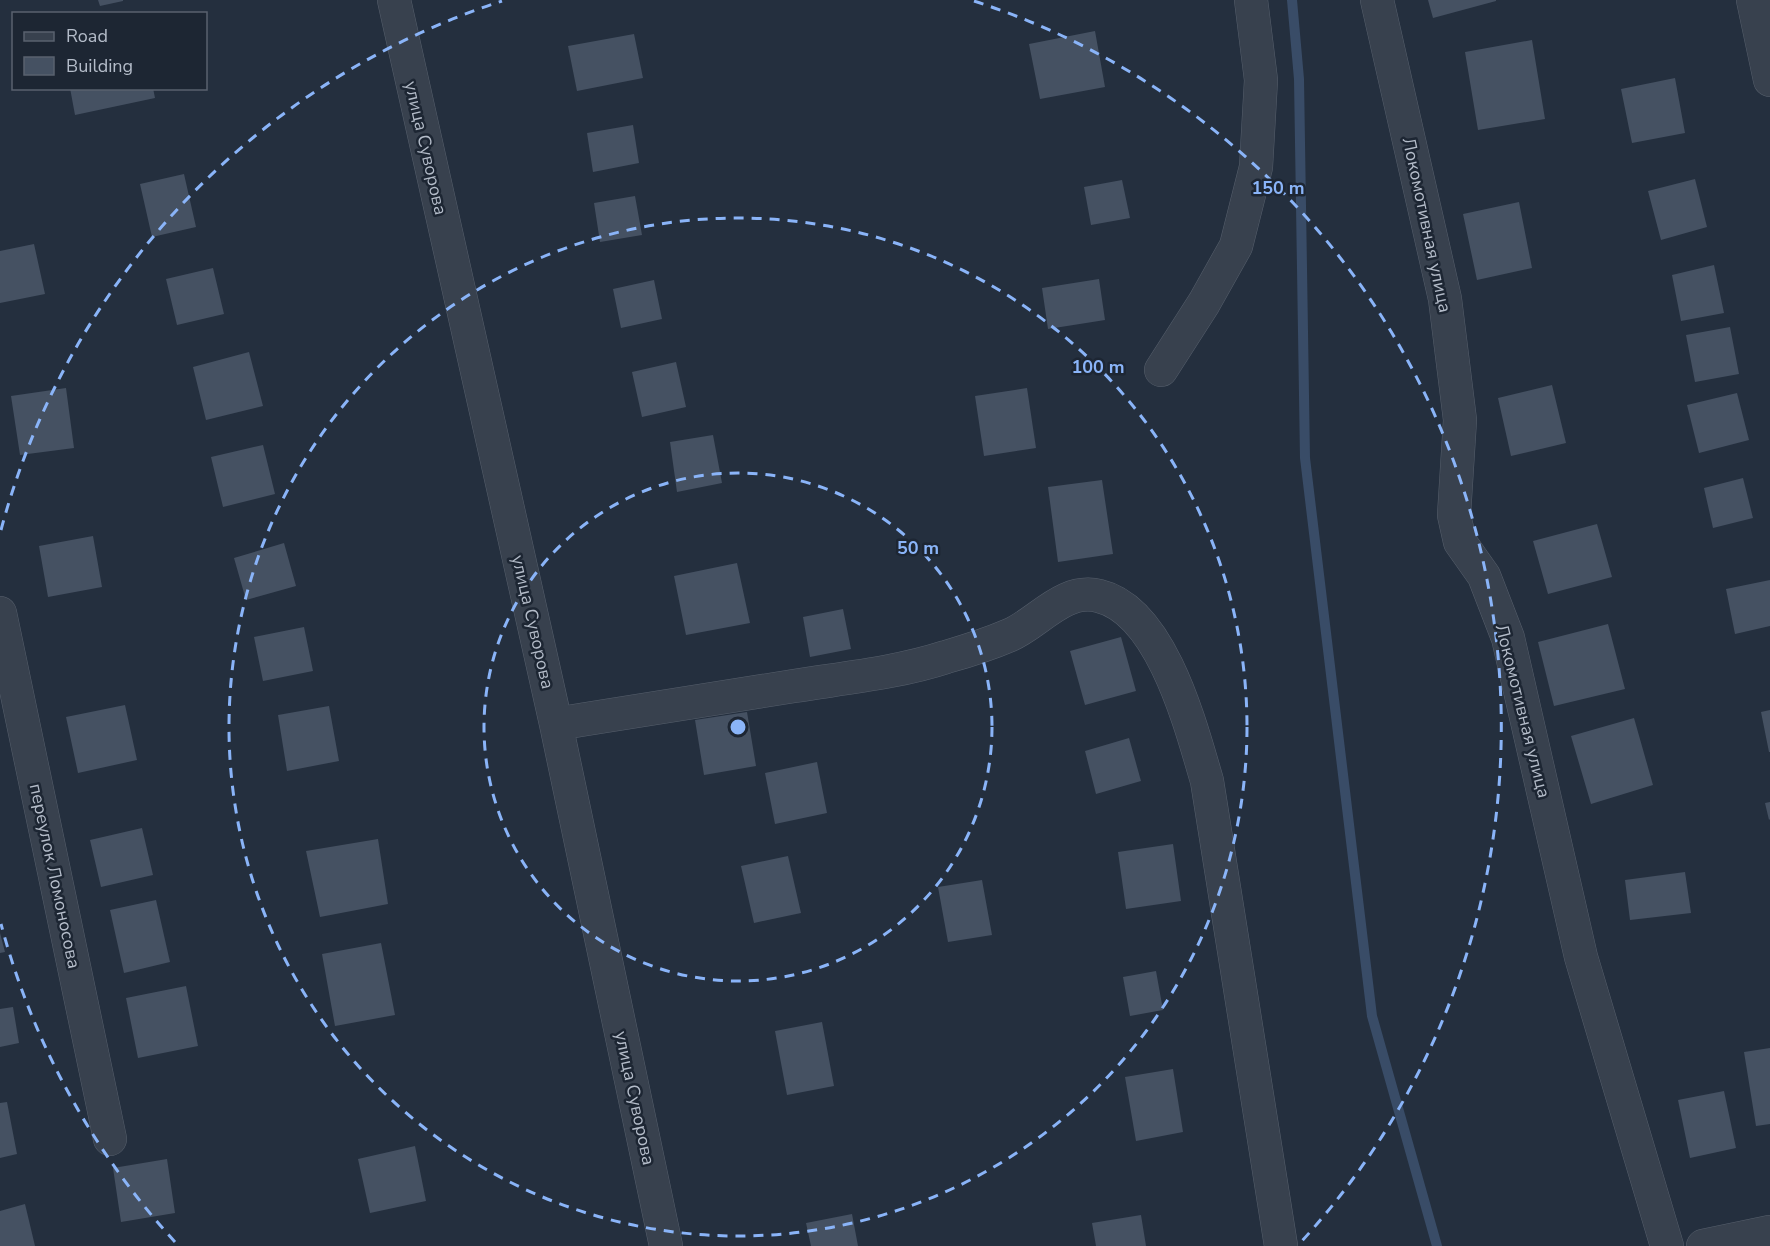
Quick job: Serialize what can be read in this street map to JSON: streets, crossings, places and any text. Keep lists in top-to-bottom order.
{
  "streets": {
    "street": ["улица Суворова", "Локомотивная улица", "переулок Ломоносова"]
  },
  "legend": ["Road", "Building"],
  "rings": ["150 m", "100 m", "50 m"]
}
